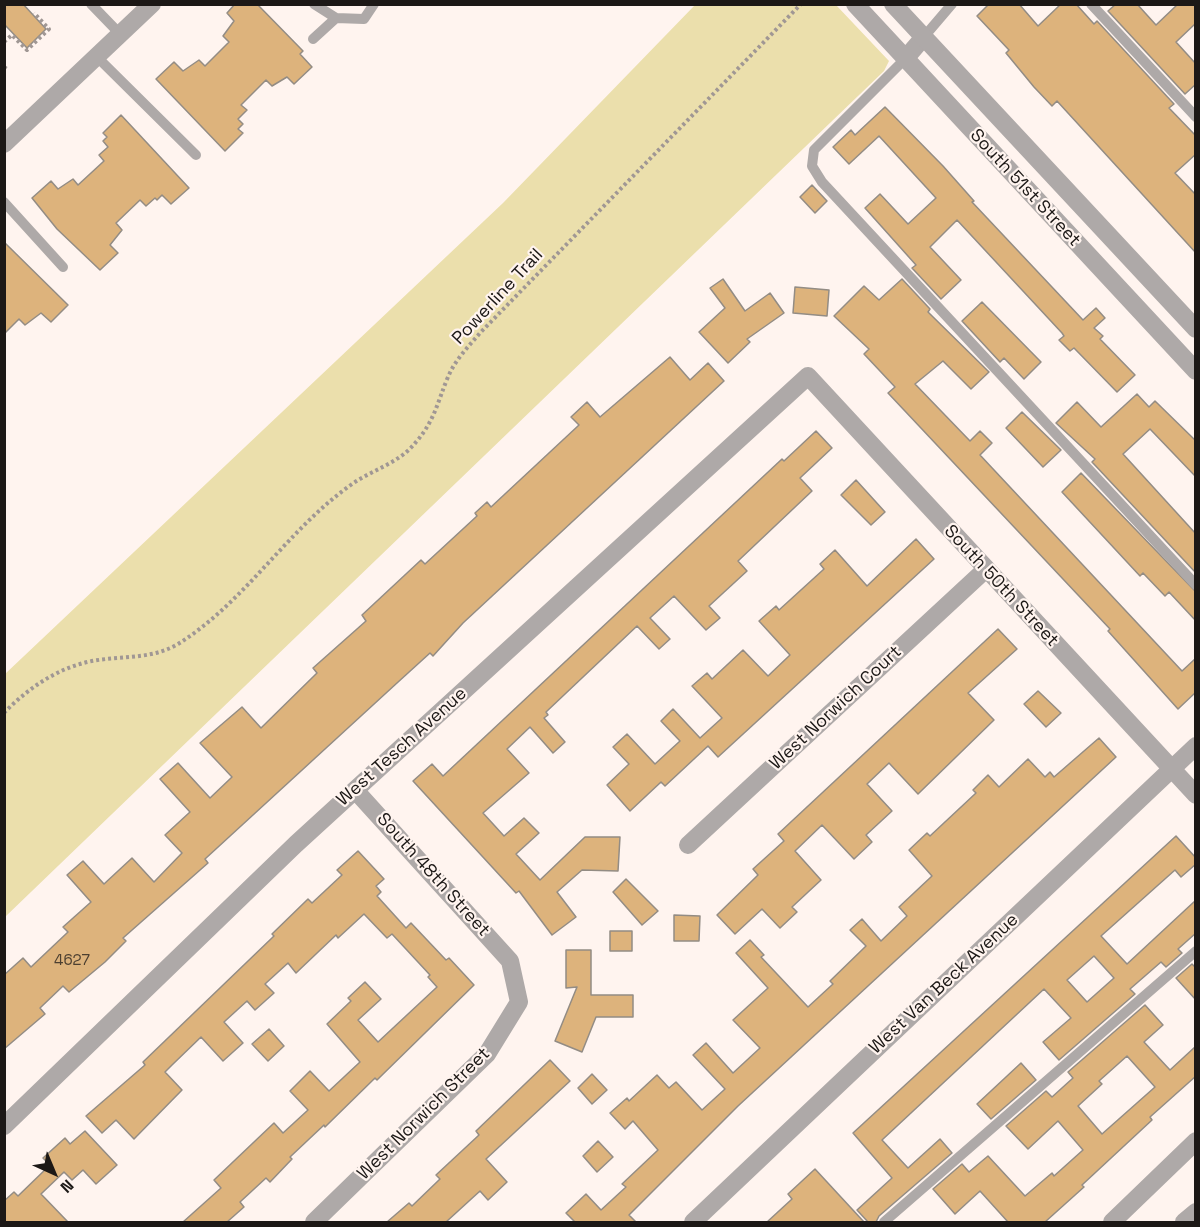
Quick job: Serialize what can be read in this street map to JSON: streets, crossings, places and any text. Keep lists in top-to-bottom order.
{
  "streets": {
    "street": [
      "South 51st Street",
      "South 50th Street",
      "West Norwich Court",
      "West Tesch Avenue",
      "South 48th Street",
      "West Van Beck Avenue",
      "West Norwich Street"
    ],
    "path": ["Powerline Trail"]
  },
  "crossings": [
    ["South 50th Street", "West Norwich Court"],
    ["South 50th Street", "West Tesch Avenue"],
    ["South 50th Street", "West Van Beck Avenue"],
    ["West Tesch Avenue", "South 48th Street"],
    ["South 48th Street", "West Norwich Street"]
  ],
  "house_numbers": ["4627"],
  "north": "bottom right"
}
